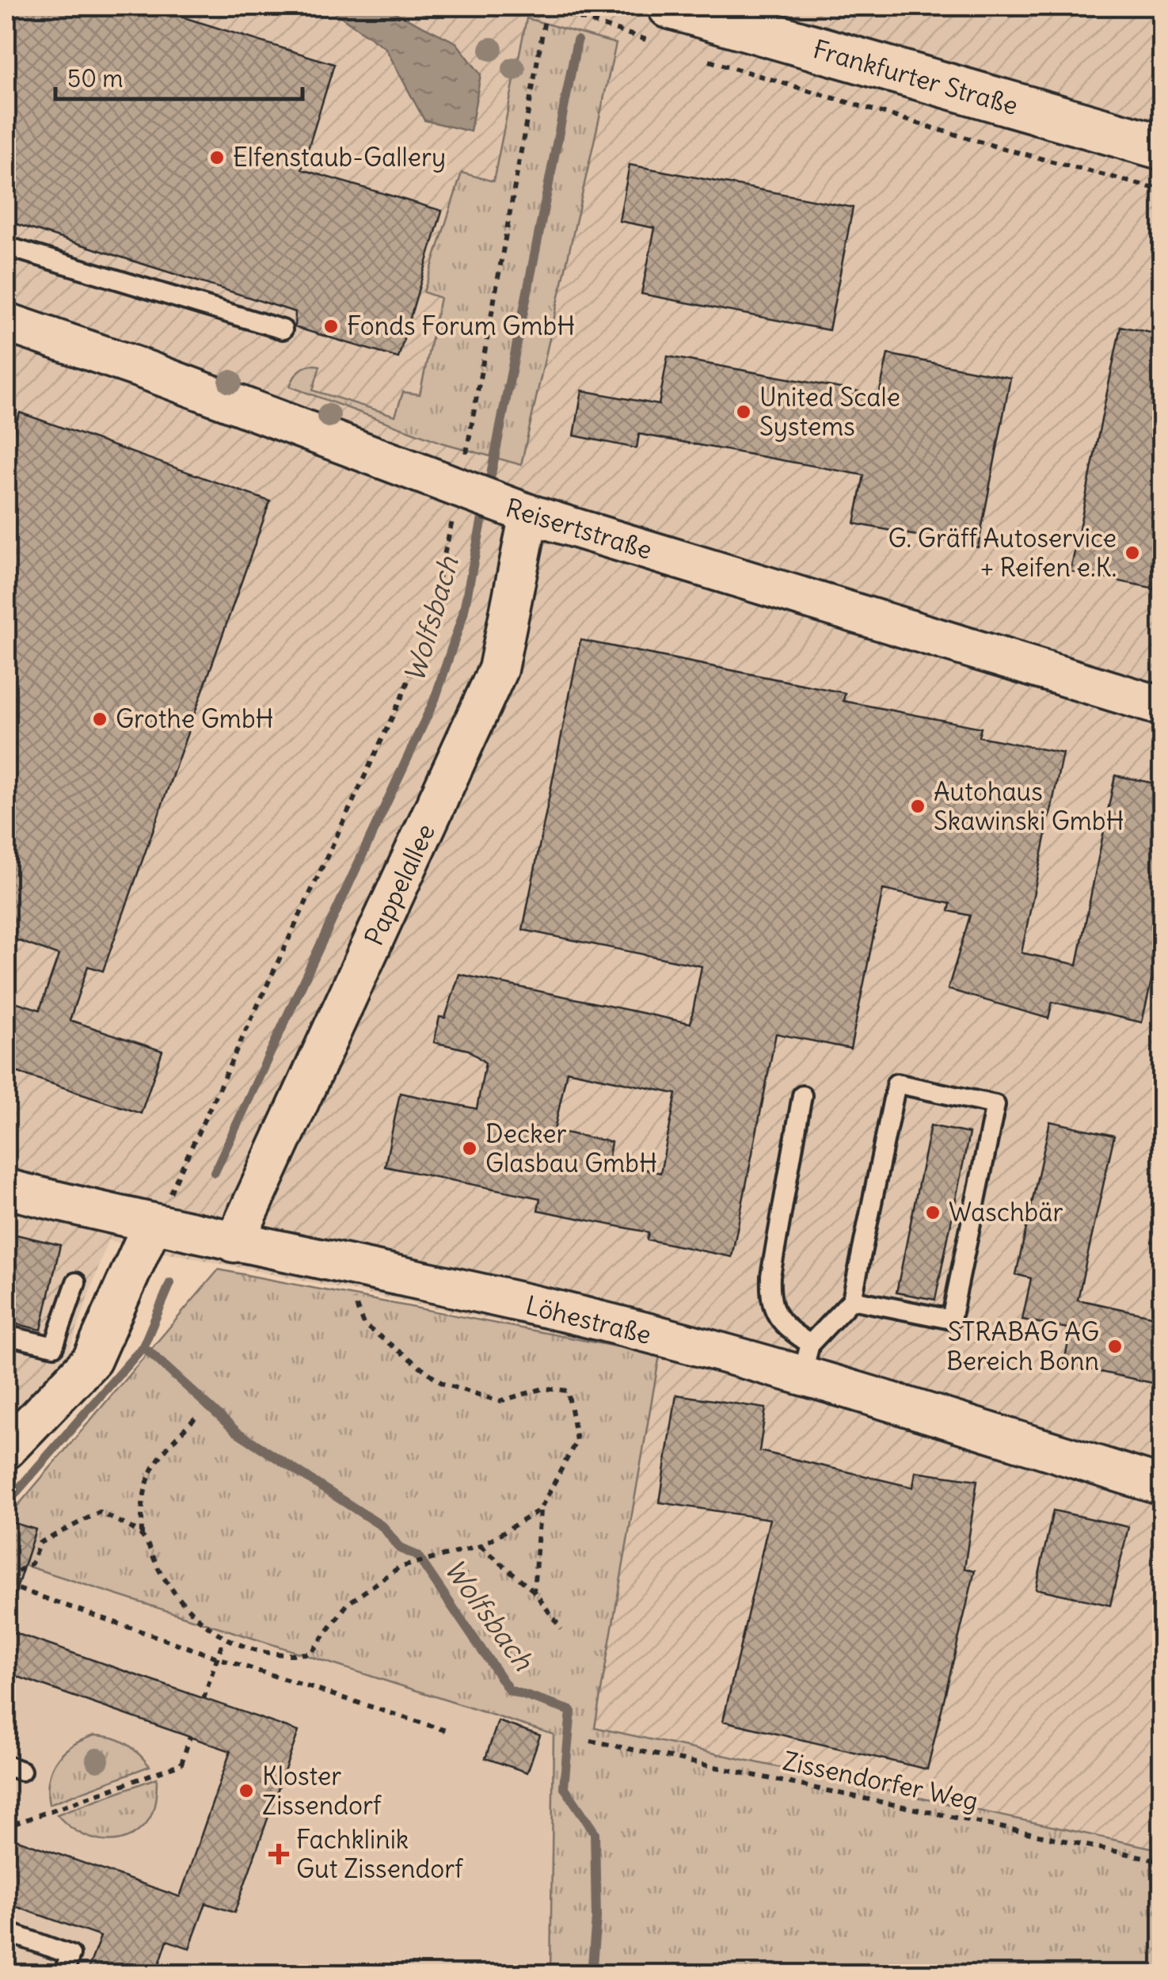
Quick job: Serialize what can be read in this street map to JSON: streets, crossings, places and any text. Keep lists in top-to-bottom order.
{
  "streets": {
    "main road": ["Frankfurter Straße"],
    "street": ["Reisertstraße", "Pappelallee", "Löhestraße"],
    "path": ["Zissendorfer Weg"]
  },
  "crossings": [
    ["Reisertstraße", "Pappelallee"],
    ["Pappelallee", "Löhestraße"]
  ],
  "water": ["Wolfsbach"],
  "places": {
    "other": [
      "Elfenstaub-Gallery",
      "Fonds Forum GmbH",
      "United Scale Systems",
      "G. Gräff Autoservice + Reifen e.K.",
      "Grothe GmbH",
      "Autohaus Skawinski GmbH",
      "Decker Glasbau GmbH",
      "Waschbär",
      "STRABAG AG Bereich Bonn",
      "Kloster Zissendorf"
    ],
    "health": ["Fachklinik Gut Zissendorf"]
  },
  "scale_bar": "50 m"
}
